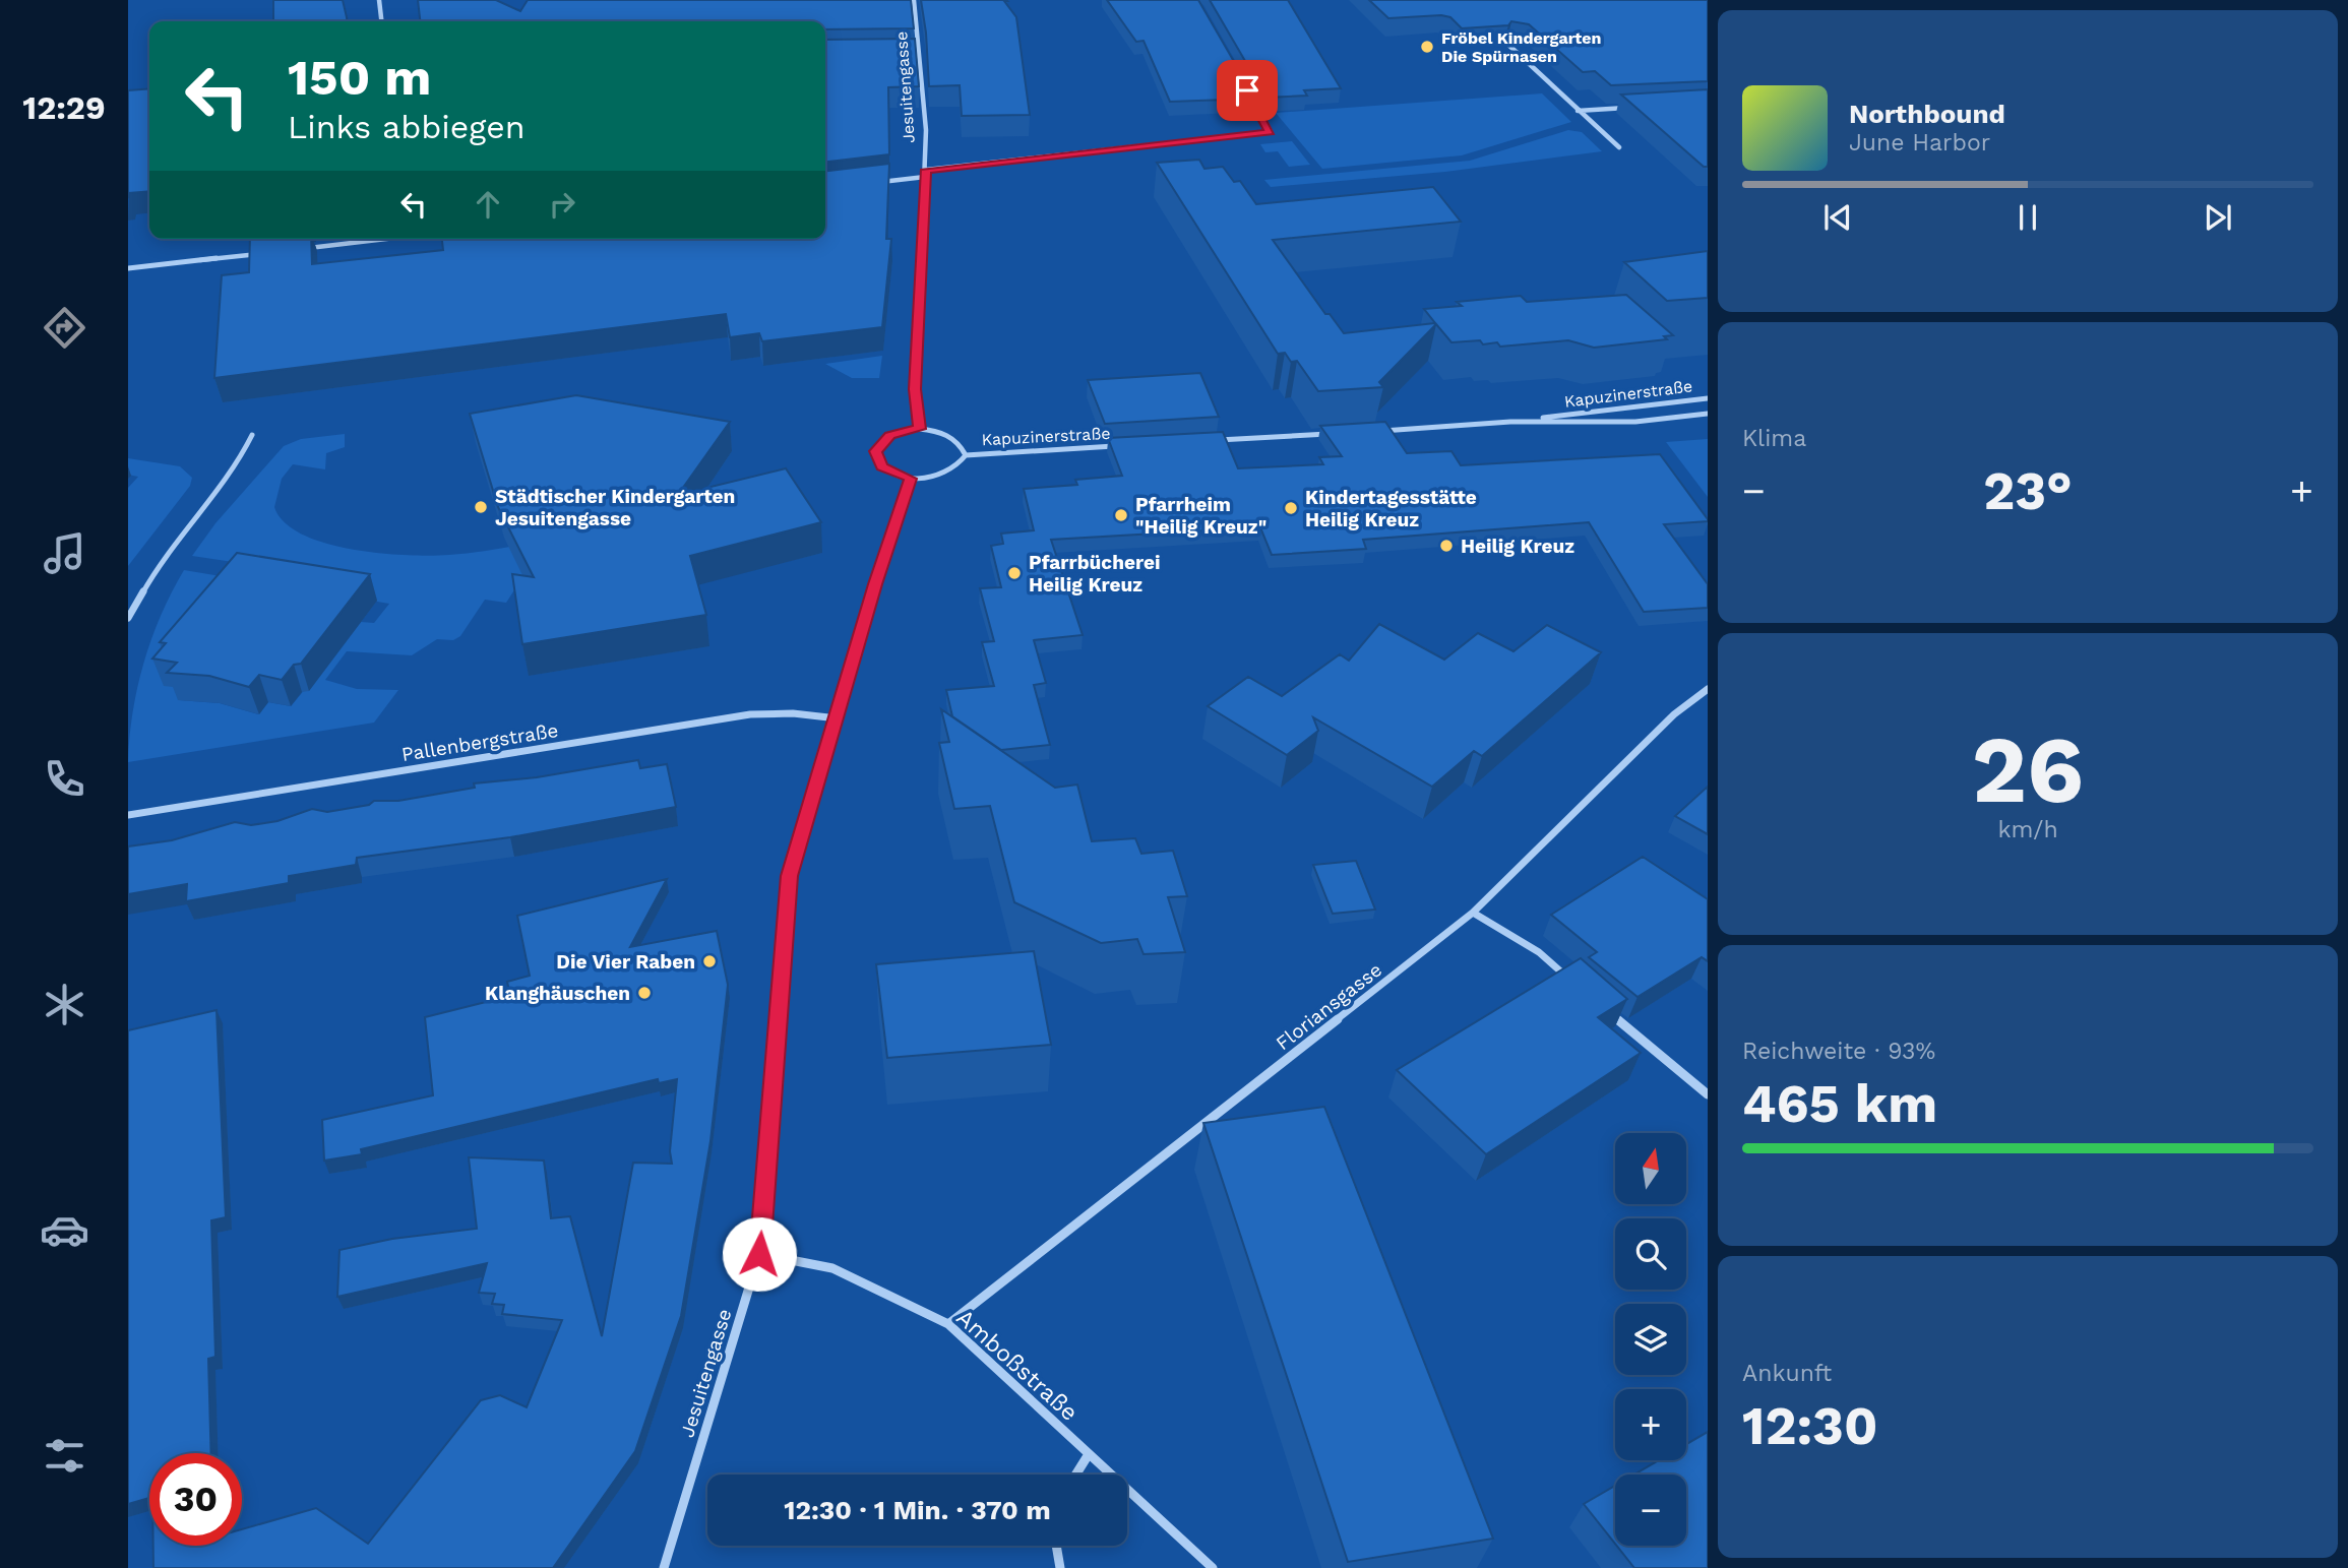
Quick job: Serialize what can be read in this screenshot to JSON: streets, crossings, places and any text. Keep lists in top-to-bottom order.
{
  "streets": {
    "street": [
      "Jesuitengasse",
      "Kapuzinerstraße",
      "Pallenbergstraße",
      "Floriansgasse",
      "Amboßstraße"
    ]
  },
  "crossings": [
    ["Jesuitengasse", "Pallenbergstraße"],
    ["Jesuitengasse", "Amboßstraße"],
    ["Floriansgasse", "Amboßstraße"]
  ],
  "places": [
    "Fröbel Kindergarten Die Spürnasen",
    "Städtischer Kindergarten Jesuitengasse",
    "Kindertagesstätte Heilig Kreuz",
    "Pfarrheim \"Heilig Kreuz\"",
    "Heilig Kreuz",
    "Pfarrbücherei Heilig Kreuz",
    "Die Vier Raben",
    "Klanghäuschen"
  ],
  "north": "top",
  "page": {
    "tabs": "12:29",
    "turn": ["150 m", "Links abbiegen"],
    "song": ["Northbound", "June Harbor"],
    "tile": [
      "Klima",
      ["26", "km/h"],
      ["Reichweite · 93%", "465 km"],
      ["Ankunft", "12:30"]
    ],
    "heat": ["−", "23°", "+"],
    "map_buttons": ["+", "−"],
    "limit": "30",
    "trip": "12:30 · 1 Min. · 370 m"
  }
}
